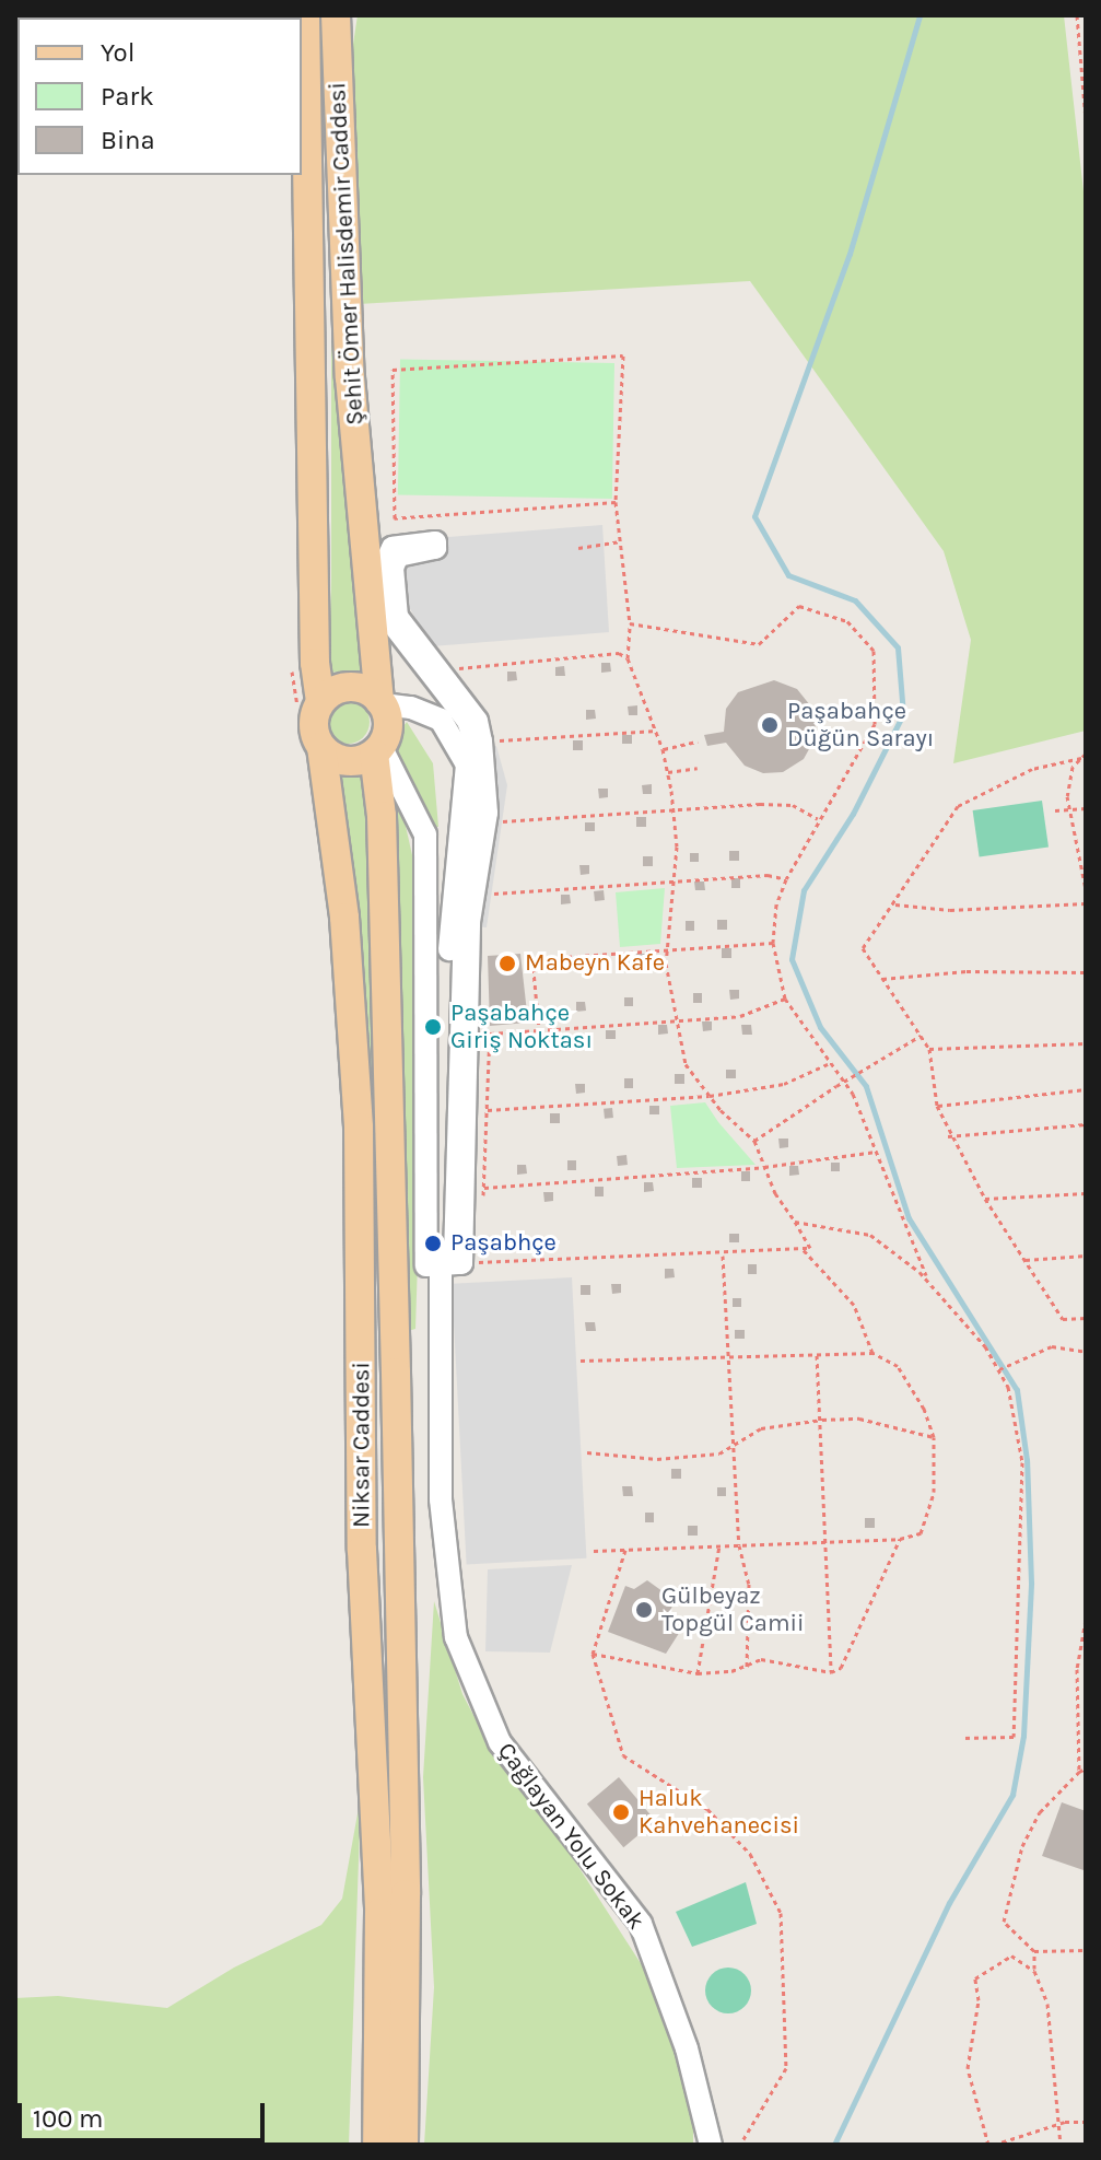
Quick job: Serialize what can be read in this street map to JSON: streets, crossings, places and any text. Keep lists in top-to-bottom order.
{
  "streets": {
    "main road": ["Şehit Ömer Halisdemir Caddesi", "Niksar Caddesi"],
    "street": ["Çağlayan Yolu Sokak"]
  },
  "crossings": [
    ["Şehit Ömer Halisdemir Caddesi", "Niksar Caddesi"],
    ["Şehit Ömer Halisdemir Caddesi", "Çağlayan Yolu Sokak"],
    ["Niksar Caddesi", "Çağlayan Yolu Sokak"]
  ],
  "places": [
    "Paşabahçe Düğün Sarayı",
    "Mabeyn Kafe",
    "Paşabahçe Giriş Noktası",
    "Paşabhçe",
    "Gülbeyaz Topgül Camii",
    "Haluk Kahvehanecisi"
  ],
  "legend": ["Yol", "Park", "Bina"],
  "scale_bar": "100 m"
}
